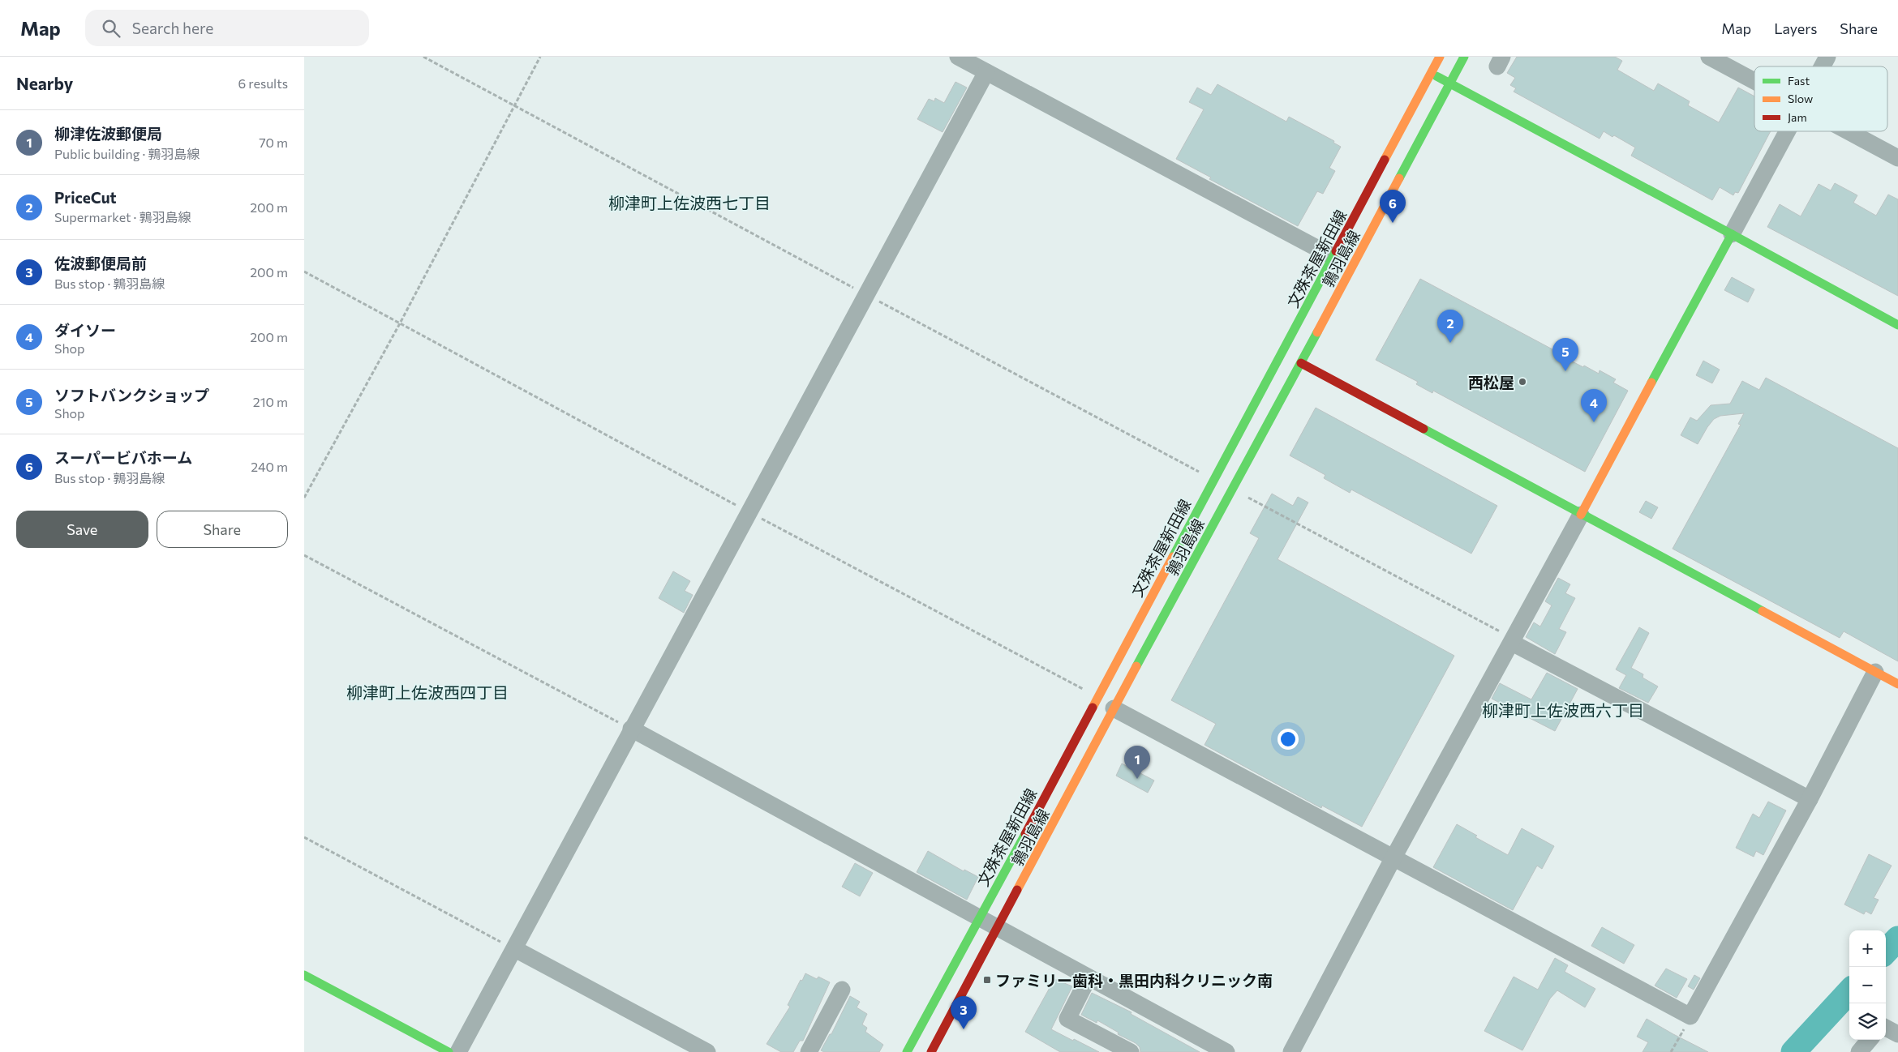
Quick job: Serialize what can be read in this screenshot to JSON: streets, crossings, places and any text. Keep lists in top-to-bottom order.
{
  "streets": {
    "main road": ["文殊茶屋新田線", "鶉羽島線"]
  },
  "districts": ["柳津町上佐波西七丁目", "柳津町上佐波西四丁目", "柳津町上佐波西六丁目"],
  "places": {
    "other": ["西松屋"],
    "transit": ["ファミリー歯科・黒田内科クリニック南"]
  },
  "legend": ["Fast", "Slow", "Jam"],
  "page": {
    "header": "Map",
    "search": "Search here",
    "nav": ["Map", "Layers", "Share"],
    "heading": ["Nearby", "6 results"],
    "list": [
      {
        "mark": "1",
        "name": "柳津佐波郵便局",
        "note": "Public building · 鶉羽島線",
        "value": "70 m"
      },
      {
        "mark": "2",
        "name": "PriceCut",
        "note": "Supermarket · 鶉羽島線",
        "value": "200 m"
      },
      {
        "mark": "3",
        "name": "佐波郵便局前",
        "note": "Bus stop · 鶉羽島線",
        "value": "200 m"
      },
      {
        "mark": "4",
        "name": "ダイソー",
        "note": "Shop",
        "value": "200 m"
      },
      {
        "mark": "5",
        "name": "ソフトバンクショップ",
        "note": "Shop",
        "value": "210 m"
      },
      {
        "mark": "6",
        "name": "スーパービバホーム",
        "note": "Bus stop · 鶉羽島線",
        "value": "240 m"
      }
    ],
    "pins": [
      "6",
      "2",
      "5",
      "4",
      "1",
      "3"
    ],
    "buttons": ["Save", "Share"],
    "map_buttons": ["+", "−"]
  }
}
